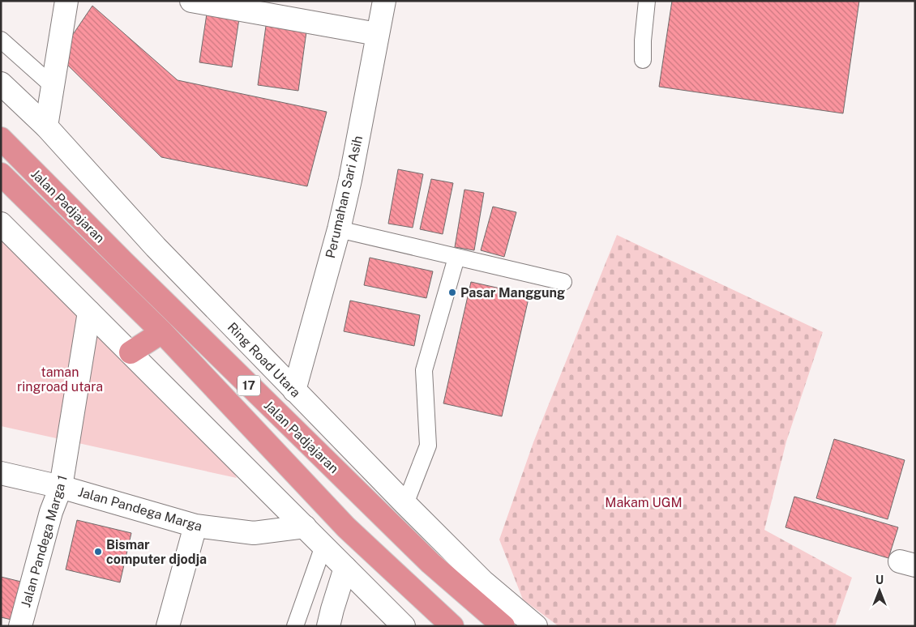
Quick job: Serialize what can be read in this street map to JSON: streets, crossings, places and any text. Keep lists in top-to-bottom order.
{
  "streets": {
    "highway": ["Jalan Padjajaran", "17"],
    "street": [
      "Perumahan Sari Asih",
      "Ring Road Utara",
      "Jalan Pandega Marga",
      "Jalan Pandega Marga 1"
    ]
  },
  "crossings": [
    ["Perumahan Sari Asih", "Ring Road Utara"],
    ["Jalan Pandega Marga", "Jalan Pandega Marga 1"]
  ],
  "parks": ["taman ringroad utara", "Makam UGM"],
  "places": ["Pasar Manggung", "Bismar computer djodja"],
  "north": "top"
}
